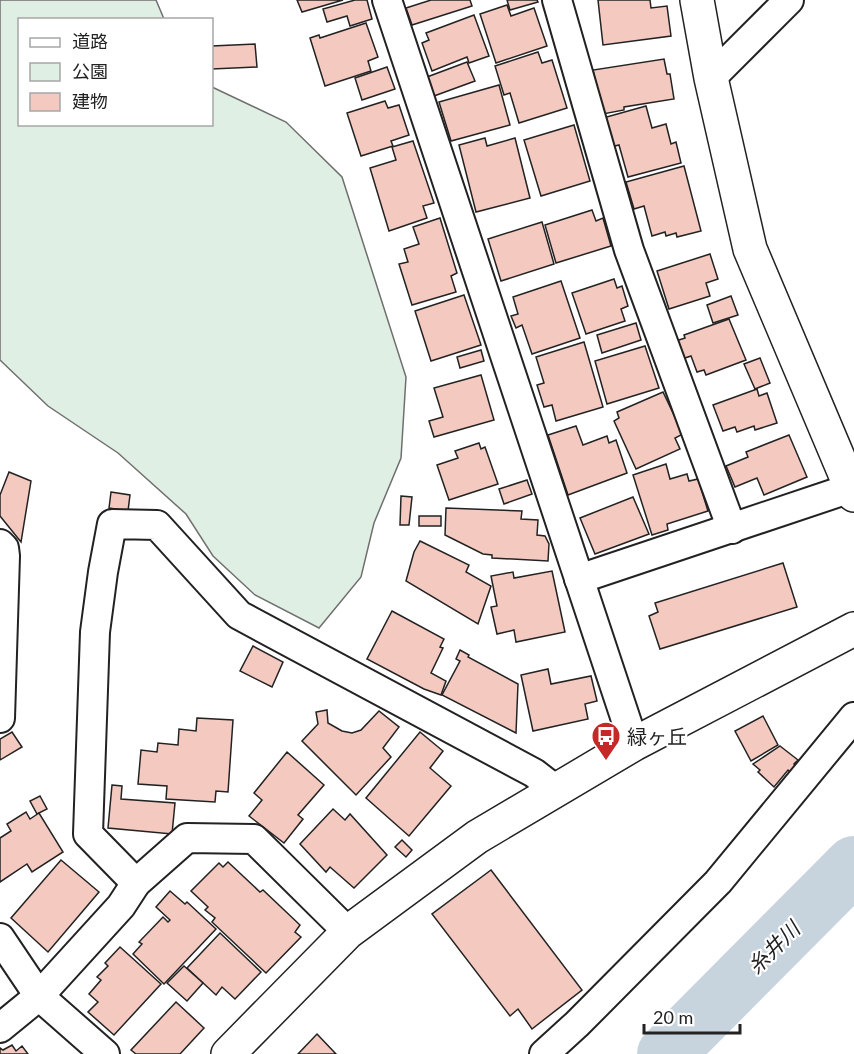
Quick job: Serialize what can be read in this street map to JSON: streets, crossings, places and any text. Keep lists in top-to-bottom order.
{
  "water": ["糸井川"],
  "places": {
    "bus stop": ["緑ヶ丘"]
  },
  "legend": ["道路", "公園", "建物"],
  "scale_bar": "20 m"
}
